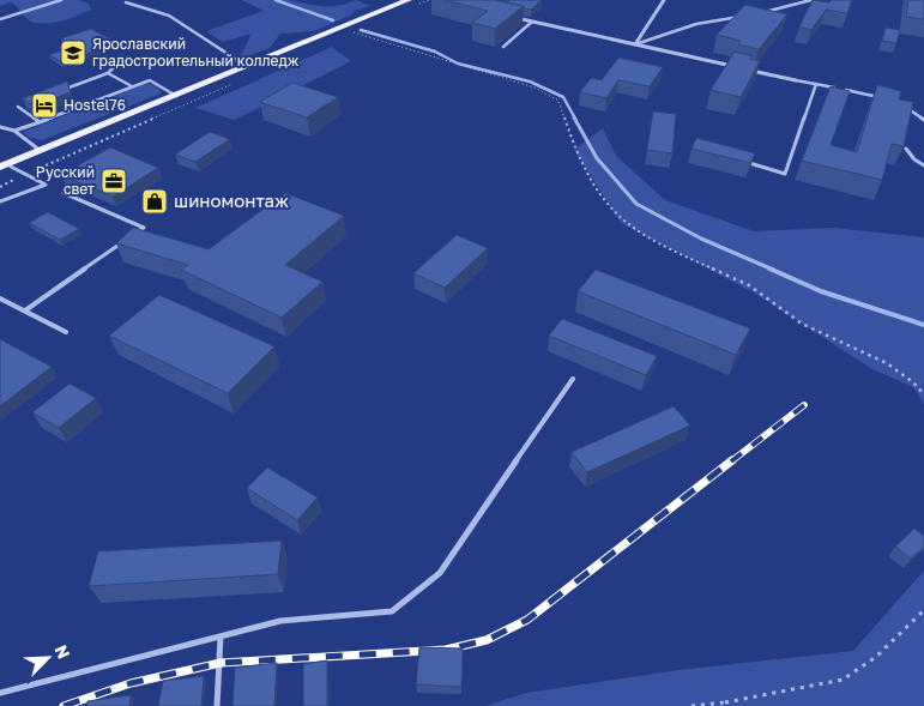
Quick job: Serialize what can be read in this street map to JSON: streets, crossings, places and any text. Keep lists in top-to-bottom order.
{
  "places": {
    "school or university": ["Ярославский градостроительный колледж"],
    "hotel": ["Hostel76"],
    "office": ["Русский свет"],
    "shop": ["шиномонтаж"]
  },
  "north": "top right"
}
